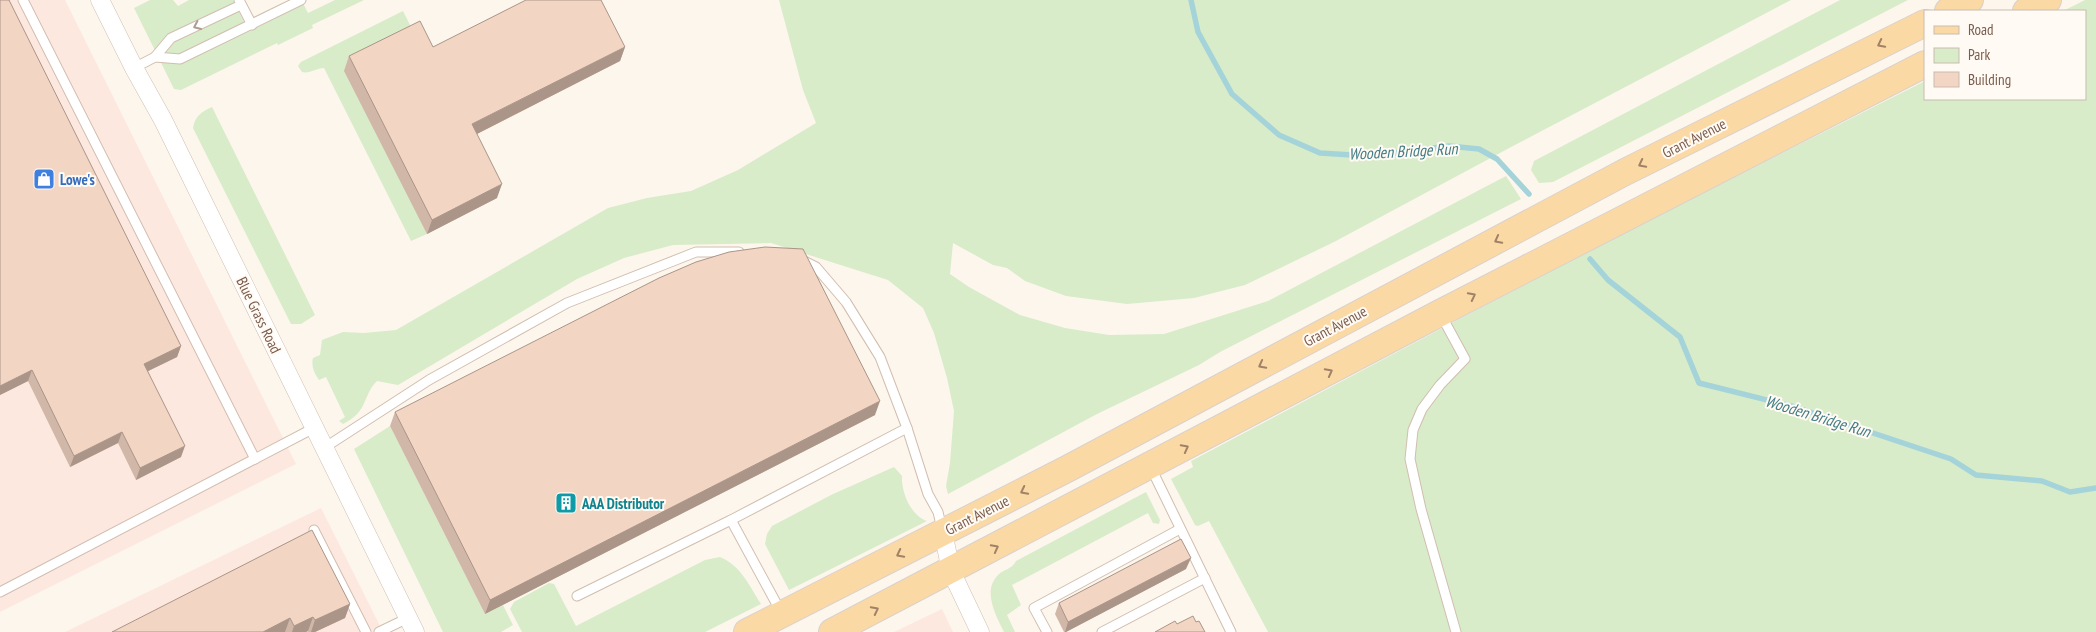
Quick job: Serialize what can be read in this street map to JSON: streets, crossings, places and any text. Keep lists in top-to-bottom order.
{
  "streets": {
    "main road": ["Grant Avenue"],
    "street": ["Blue Grass Road"]
  },
  "water": ["Wooden Bridge Run"],
  "places": {
    "shop": ["Lowe's"],
    "building": ["AAA Distributor"]
  },
  "legend": ["Road", "Park", "Building"]
}
